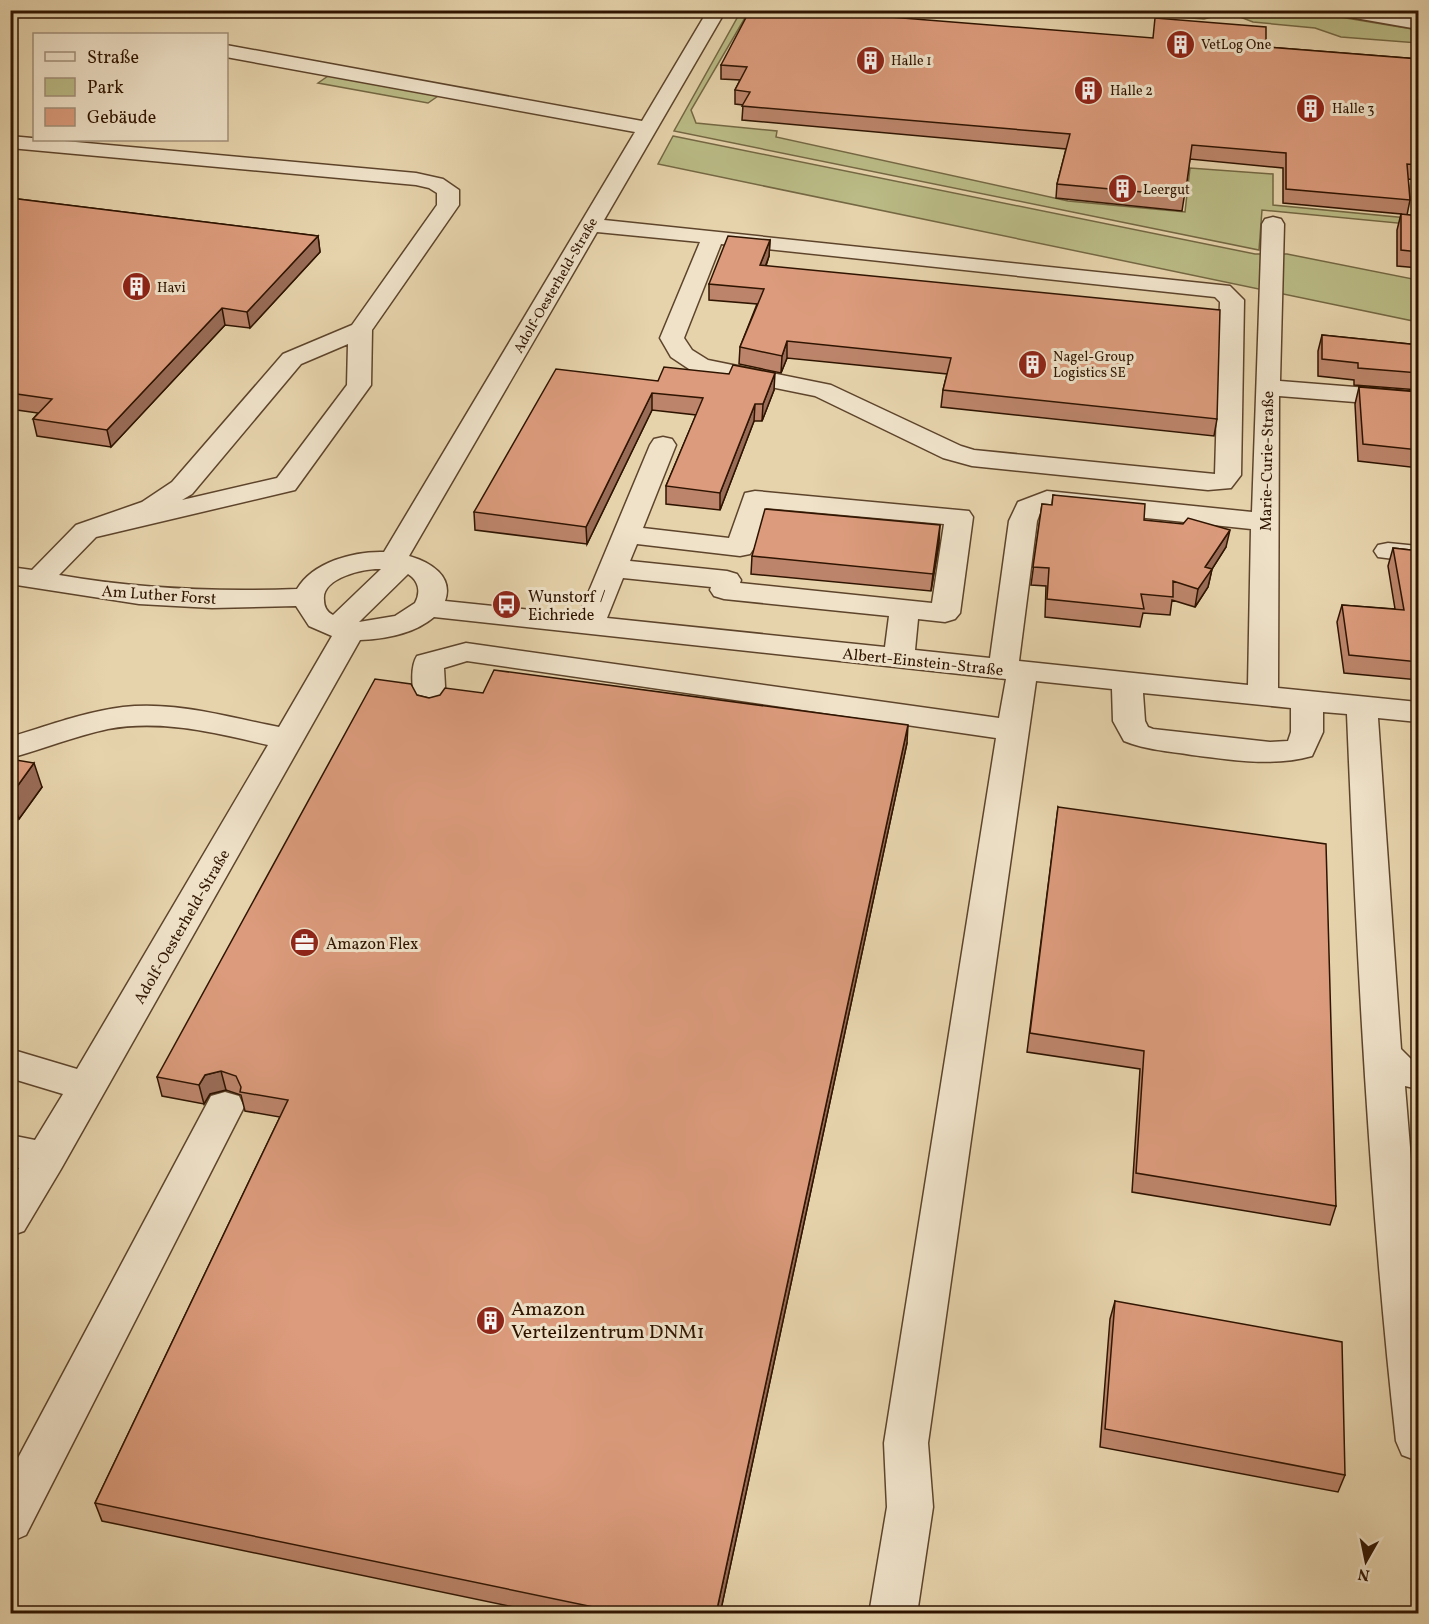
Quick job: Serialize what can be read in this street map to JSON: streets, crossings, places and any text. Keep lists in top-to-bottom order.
{
  "streets": {
    "street": [
      "Adolf-Oesterheld-Straße",
      "Marie-Curie-Straße",
      "Am Luther Forst",
      "Albert-Einstein-Straße"
    ]
  },
  "crossings": [
    ["Marie-Curie-Straße", "Albert-Einstein-Straße"]
  ],
  "places": {
    "building": [
      "VetLog One",
      "Halle 1",
      "Halle 2",
      "Halle 3",
      "Leergut",
      "Havi",
      "Nagel-Group Logistics SE",
      "Amazon Verteilzentrum DNM1"
    ],
    "bus stop": ["Wunstorf / Eichriede"],
    "office": ["Amazon Flex"]
  },
  "legend": ["Straße", "Park", "Gebäude"],
  "north": "bottom"
}
